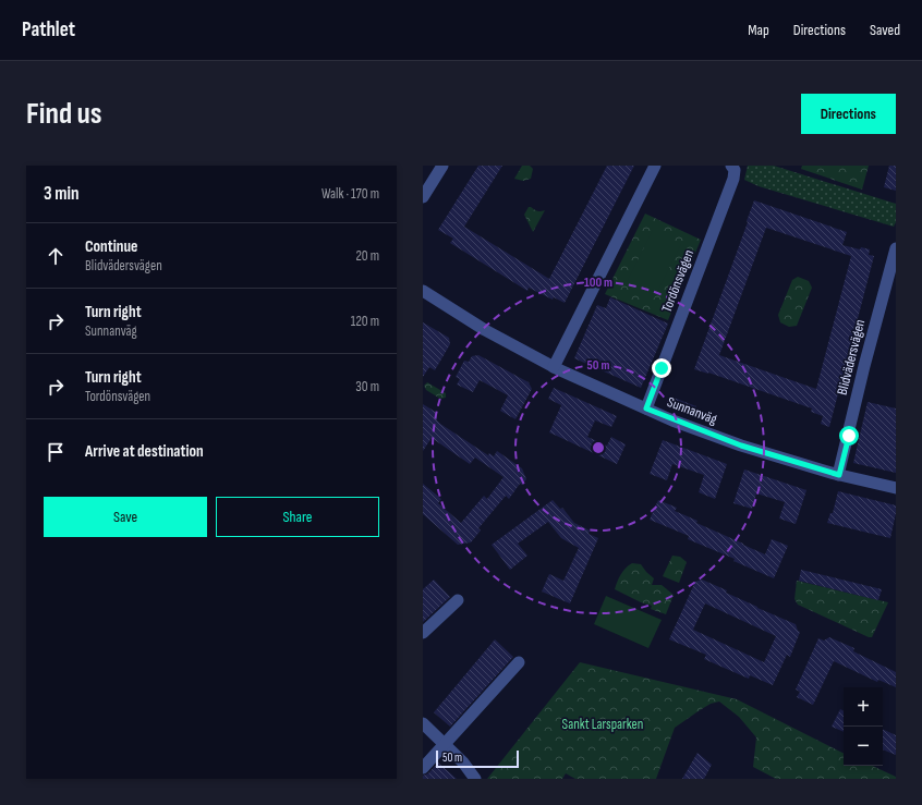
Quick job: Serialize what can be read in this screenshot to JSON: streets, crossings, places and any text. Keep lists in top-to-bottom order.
{
  "streets": {
    "street": ["Tordönsvägen", "Blidvädersvägen", "Sunnanväg"]
  },
  "crossings": [
    ["Tordönsvägen", "Sunnanväg"],
    ["Blidvädersvägen", "Sunnanväg"]
  ],
  "parks": ["Sankt Larsparken"],
  "scale_bar": "50 m",
  "page": {
    "header": "Pathlet",
    "nav": ["Map", "Directions", "Saved"],
    "buttons": [
      "Directions",
      ["Save", "Share"]
    ],
    "title": "Find us",
    "heading": ["3 min", "Walk · 170 m"],
    "list": [
      ["Continue", "Blidvädersvägen", "20 m"],
      ["Turn right", "Sunnanväg", "120 m"],
      ["Turn right", "Tordönsvägen", "30 m"],
      "Arrive at destination"
    ],
    "map_buttons": ["+", "−"],
    "scale": "50 m"
  },
  "rings": ["100 m", "50 m"]
}
